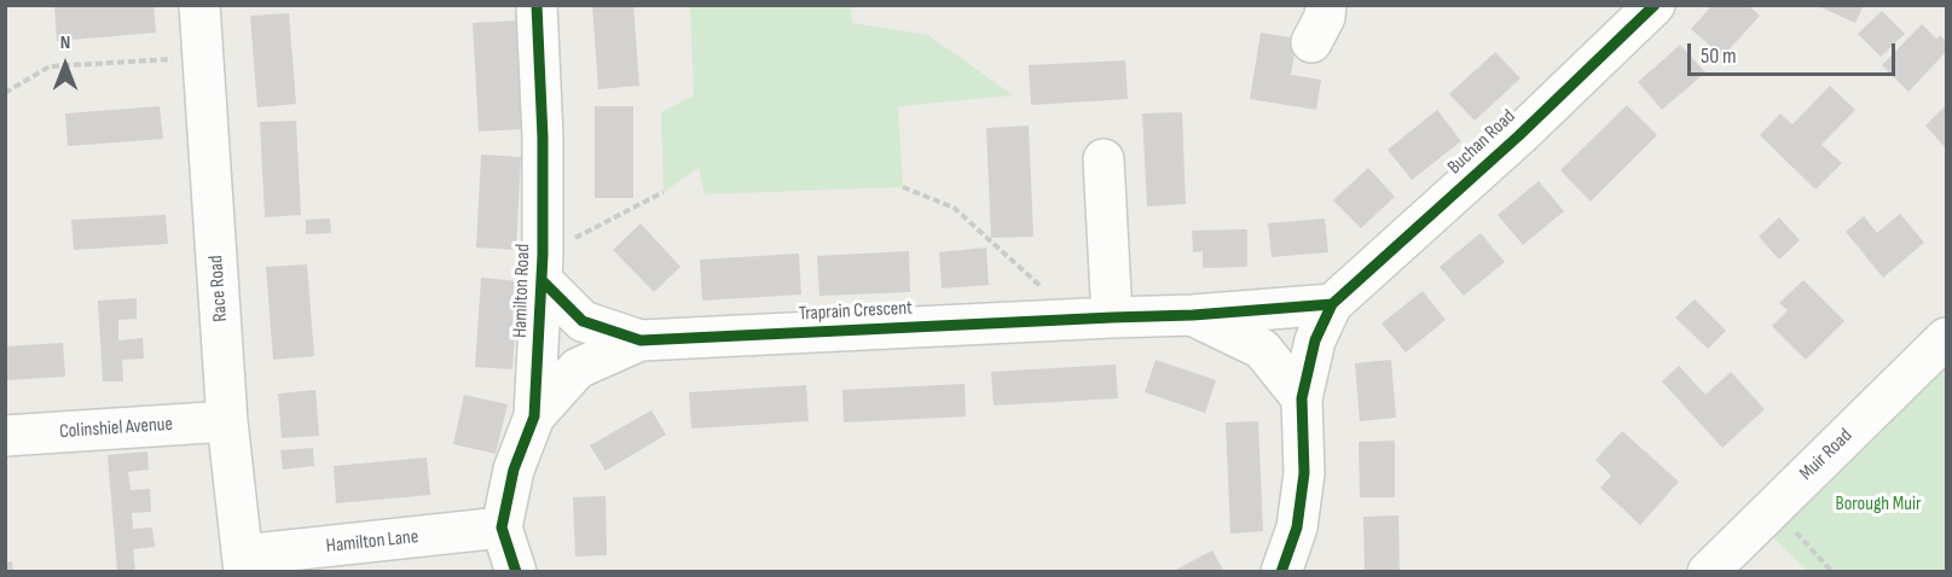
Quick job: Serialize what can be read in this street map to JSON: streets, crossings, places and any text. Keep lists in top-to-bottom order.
{
  "streets": {
    "street": [
      "Buchan Road",
      "Race Road",
      "Hamilton Road",
      "Traprain Crescent",
      "Colinshiel Avenue",
      "Muir Road",
      "Hamilton Lane"
    ]
  },
  "crossings": [
    ["Buchan Road", "Traprain Crescent"],
    ["Race Road", "Colinshiel Avenue"],
    ["Race Road", "Hamilton Lane"],
    ["Hamilton Road", "Traprain Crescent"],
    ["Hamilton Road", "Hamilton Lane"]
  ],
  "parks": ["Borough Muir"],
  "scale_bar": "50 m",
  "north": "top"
}
